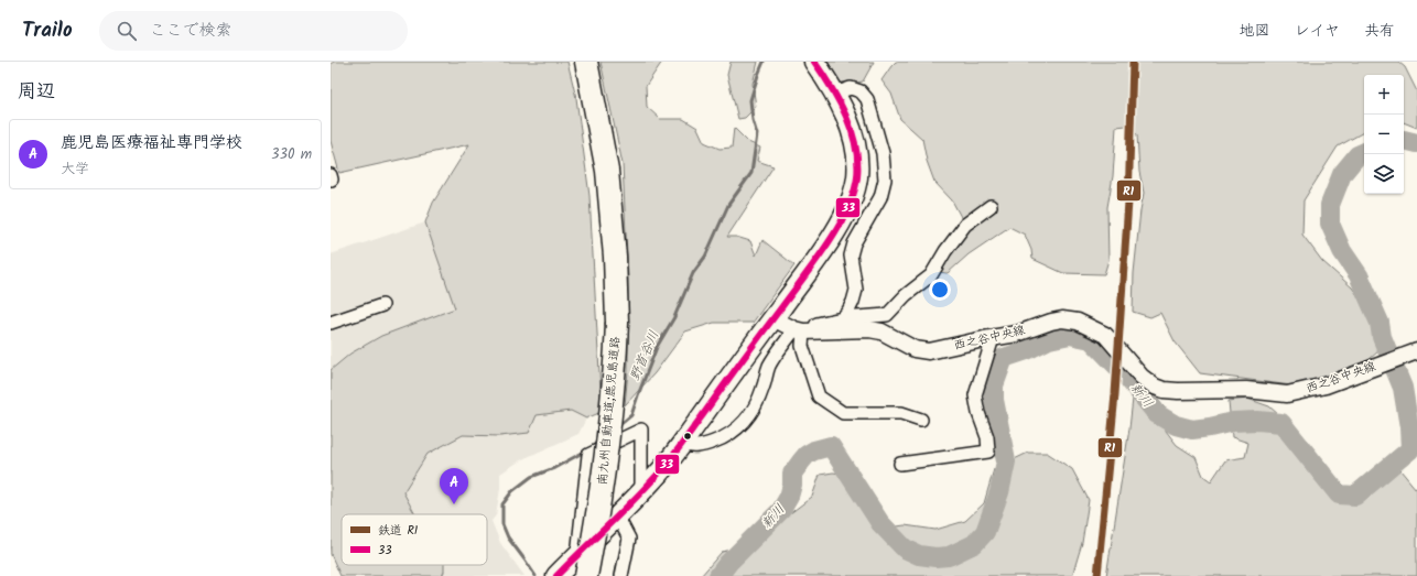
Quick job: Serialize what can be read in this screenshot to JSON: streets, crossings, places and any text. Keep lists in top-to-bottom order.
{
  "streets": {
    "highway": ["南九州自動車道;鹿児島道路"],
    "street": ["西之谷中央線"]
  },
  "water": ["野首谷川", "新川"],
  "lines": ["rail line R1", "transit line 33"],
  "legend": ["鉄道 R1", "33"],
  "page": {
    "header": "Trailo",
    "search": "ここで検索",
    "nav": ["地図", "レイヤ", "共有"],
    "heading": "周辺",
    "map_buttons": ["+", "−"],
    "list": [
      {
        "mark": "A",
        "name": "鹿児島医療福祉専門学校",
        "note": "大学",
        "value": "330 m"
      }
    ],
    "pins": "A"
  }
}
